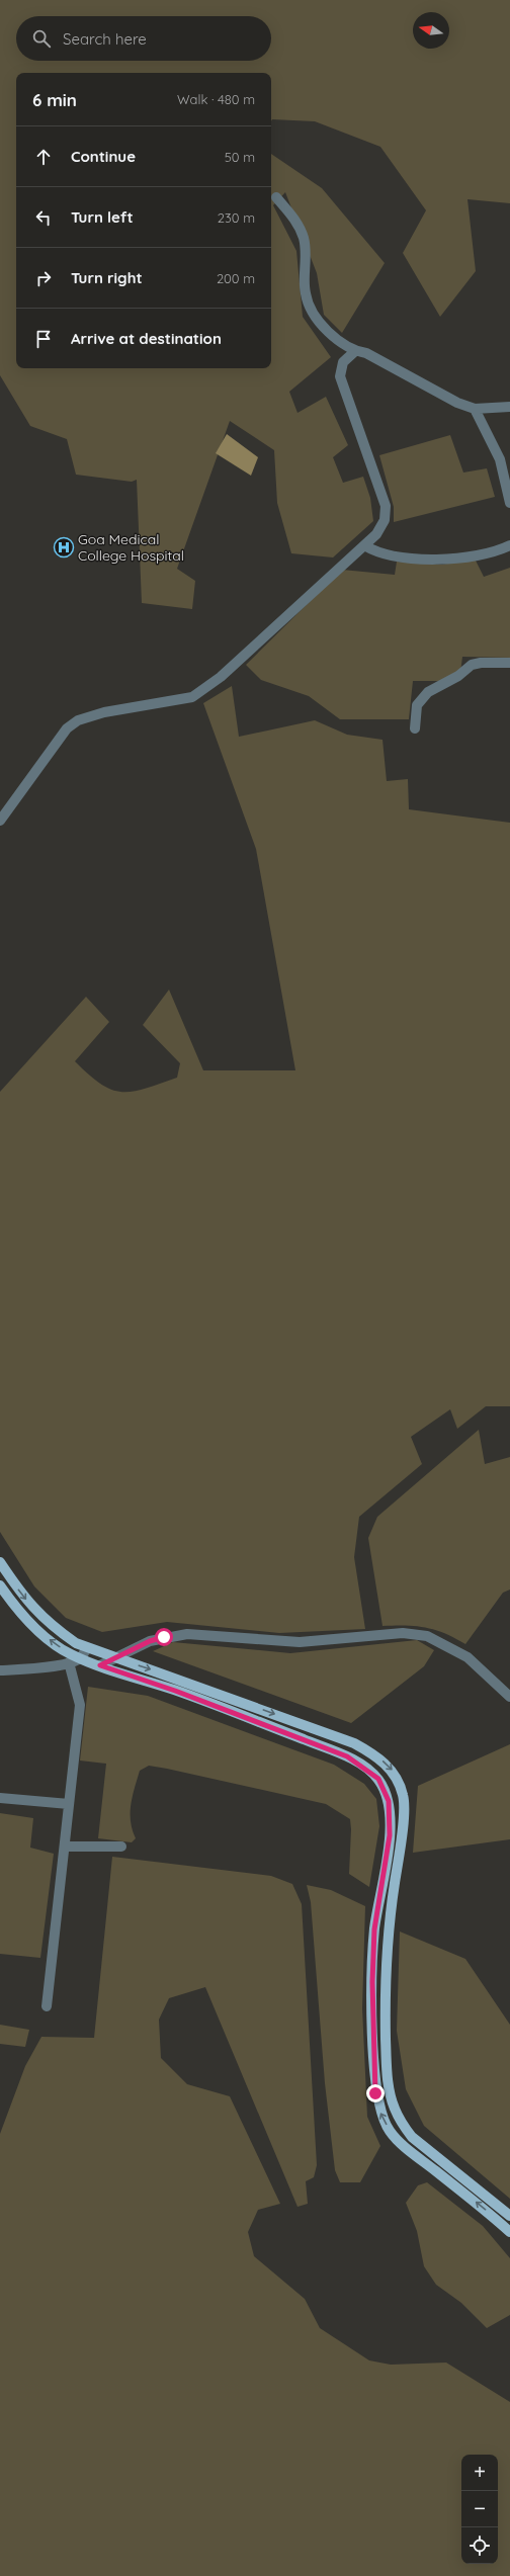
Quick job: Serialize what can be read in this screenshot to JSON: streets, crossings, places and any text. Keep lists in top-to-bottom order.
{
  "places": {
    "hospital": ["Goa Medical College Hospital"]
  },
  "north": "left",
  "page": {
    "search": "Search here",
    "heading": ["6 min", "Walk · 480 m"],
    "list": [
      ["Continue", "50 m"],
      ["Turn left", "230 m"],
      ["Turn right", "200 m"],
      "Arrive at destination"
    ],
    "map_buttons": ["+", "−"]
  }
}
